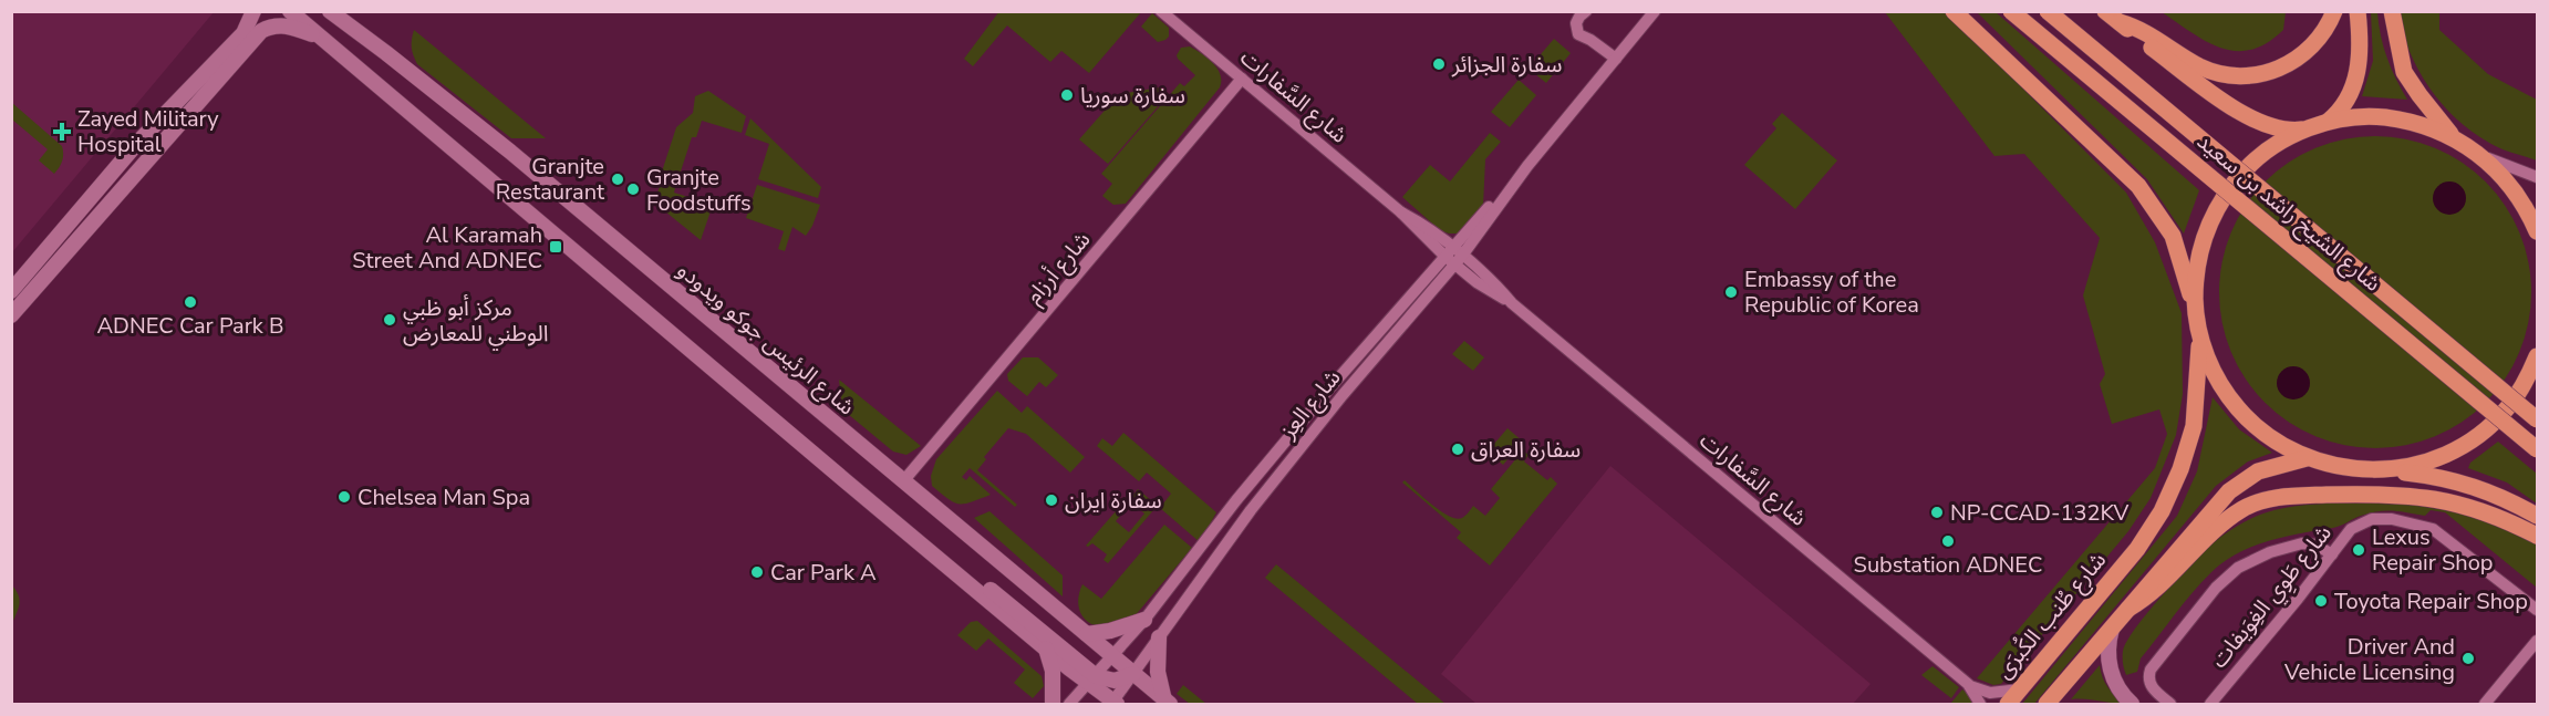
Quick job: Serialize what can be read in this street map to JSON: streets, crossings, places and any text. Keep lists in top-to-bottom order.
{
  "streets": {
    "main road": ["شارع الشيخ راشد بن سعيد", "شارع طُنب الكُبرَى"],
    "street": [
      "شارع السَّفارات",
      "شارع أرزام",
      "شارع الرئيس جوكو ويدودو",
      "شارع العِز",
      "شارع طَوِي الغِوَيفات"
    ]
  },
  "crossings": [
    ["شارع السَّفارات", "شارع أرزام"],
    ["شارع السَّفارات", "شارع العِز"],
    ["شارع أرزام", "شارع الرئيس جوكو ويدودو"],
    ["شارع الرئيس جوكو ويدودو", "شارع العِز"]
  ],
  "places": {
    "other": [
      "سفارة الجزائر",
      "سفارة سوريا",
      "Granjte Restaurant",
      "Granjte Foodstuffs",
      "Embassy of the Republic of Korea",
      "ADNEC Car Park B",
      "مركز أبو ظبي الوطني للمعارض",
      "سفارة العراق",
      "Chelsea Man Spa",
      "سفارة ايران",
      "NP-CCAD-132KV",
      "Substation ADNEC",
      "Lexus Repair Shop",
      "Car Park A",
      "Toyota Repair Shop",
      "Driver And Vehicle Licensing"
    ],
    "health": ["Zayed Military Hospital"],
    "transit": ["Al Karamah Street And ADNEC"]
  }
}
